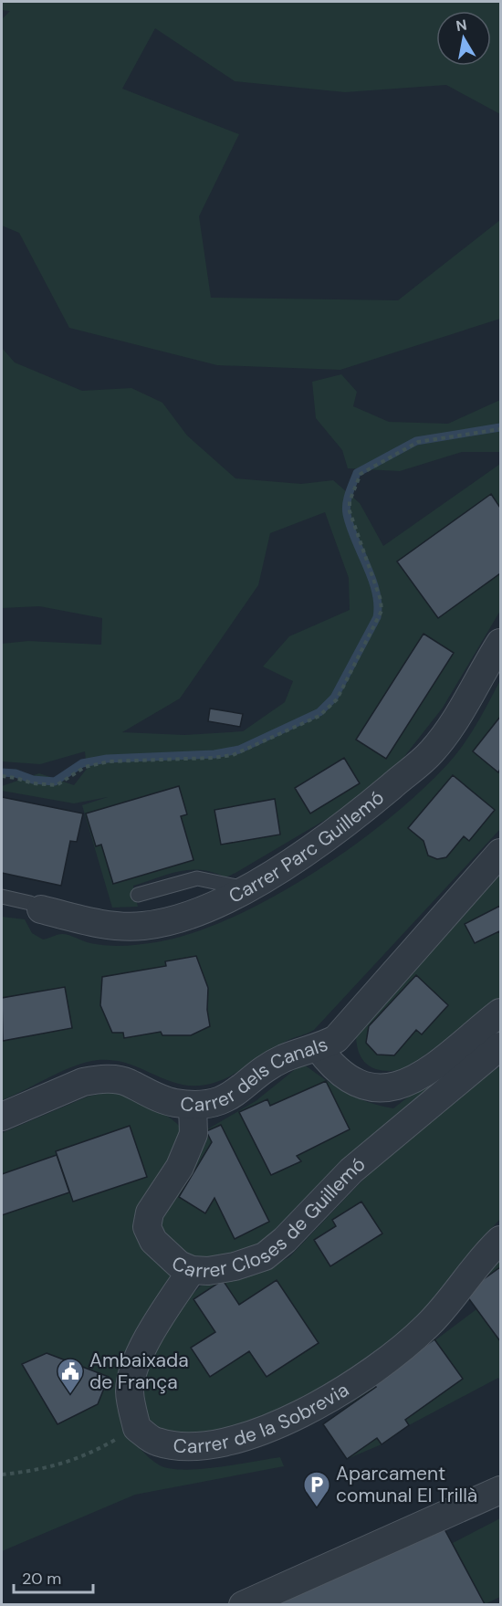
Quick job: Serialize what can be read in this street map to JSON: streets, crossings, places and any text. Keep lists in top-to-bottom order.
{
  "streets": {
    "street": [
      "Carrer Parc Guillemó",
      "Carrer dels Canals",
      "Carrer Closes de Guillemó",
      "Carrer de la Sobrevia"
    ]
  },
  "crossings": [
    ["Carrer dels Canals", "Carrer Closes de Guillemó"]
  ],
  "places": {
    "public building": ["Ambaixada de França"],
    "parking": ["Aparcament comunal El Trillà"]
  },
  "scale_bar": "20 m",
  "north": "top"
}
